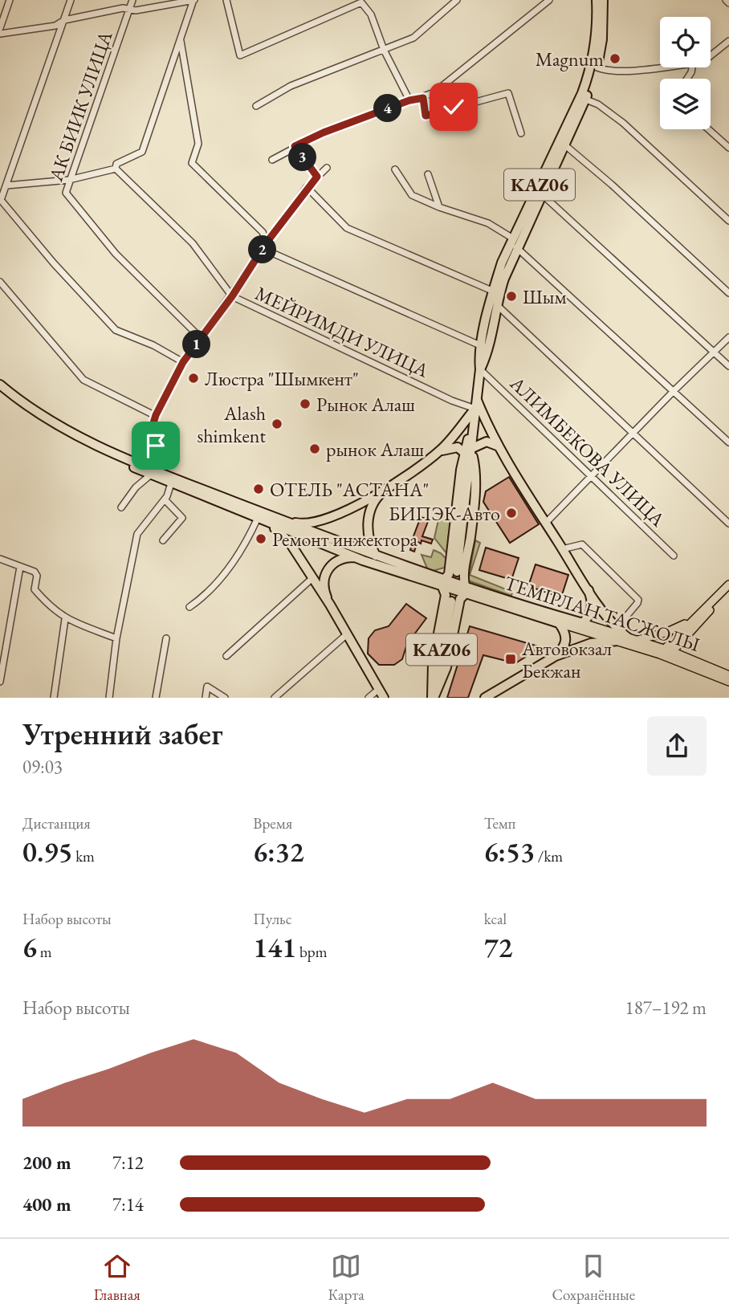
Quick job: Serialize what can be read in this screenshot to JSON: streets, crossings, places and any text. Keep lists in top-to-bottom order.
{
  "streets": {
    "highway": ["KАZ06", "ТЕМІРЛАН ТАСЖОЛЫ"],
    "street": ["АК БИИК УЛИЦА", "МЕЙРИМДИ УЛИЦА", "АЛИМБЕКОВА УЛИЦА"]
  },
  "crossings": [
    ["KАZ06", "МЕЙРИМДИ УЛИЦА"],
    ["KАZ06", "АЛИМБЕКОВА УЛИЦА"],
    ["KАZ06", "ТЕМІРЛАН ТАСЖОЛЫ"]
  ],
  "places": {
    "other": [
      "Magnum",
      "Шым",
      "Люстра \"Шымкент\"",
      "Рынок Алаш",
      "Alash shimkent",
      "рынок Алаш",
      "ОТЕЛЬ \"АСТАНА\"",
      "БИПЭК-Авто",
      "Ремонт инжектора"
    ],
    "transit": ["Автовокзал Бекжан"]
  },
  "page": {
    "pins": [
      "4",
      "3",
      "2",
      "1"
    ],
    "heading": ["Утренний забег", "09:03"],
    "stats": [
      ["Дистанция", "0.95 km"],
      ["Время", "6:32"],
      ["Темп", "6:53 /km"],
      ["Набор высоты", "6 m"],
      ["Пульс", "141 bpm"],
      ["kcal", "72"]
    ],
    "chart": ["Набор высоты", "187–192 m"],
    "list": [
      {
        "name": "200 m",
        "note": "7:12"
      },
      {
        "name": "400 m",
        "note": "7:14"
      }
    ],
    "tabs": ["Главная", "Карта", "Сохранённые"]
  }
}
